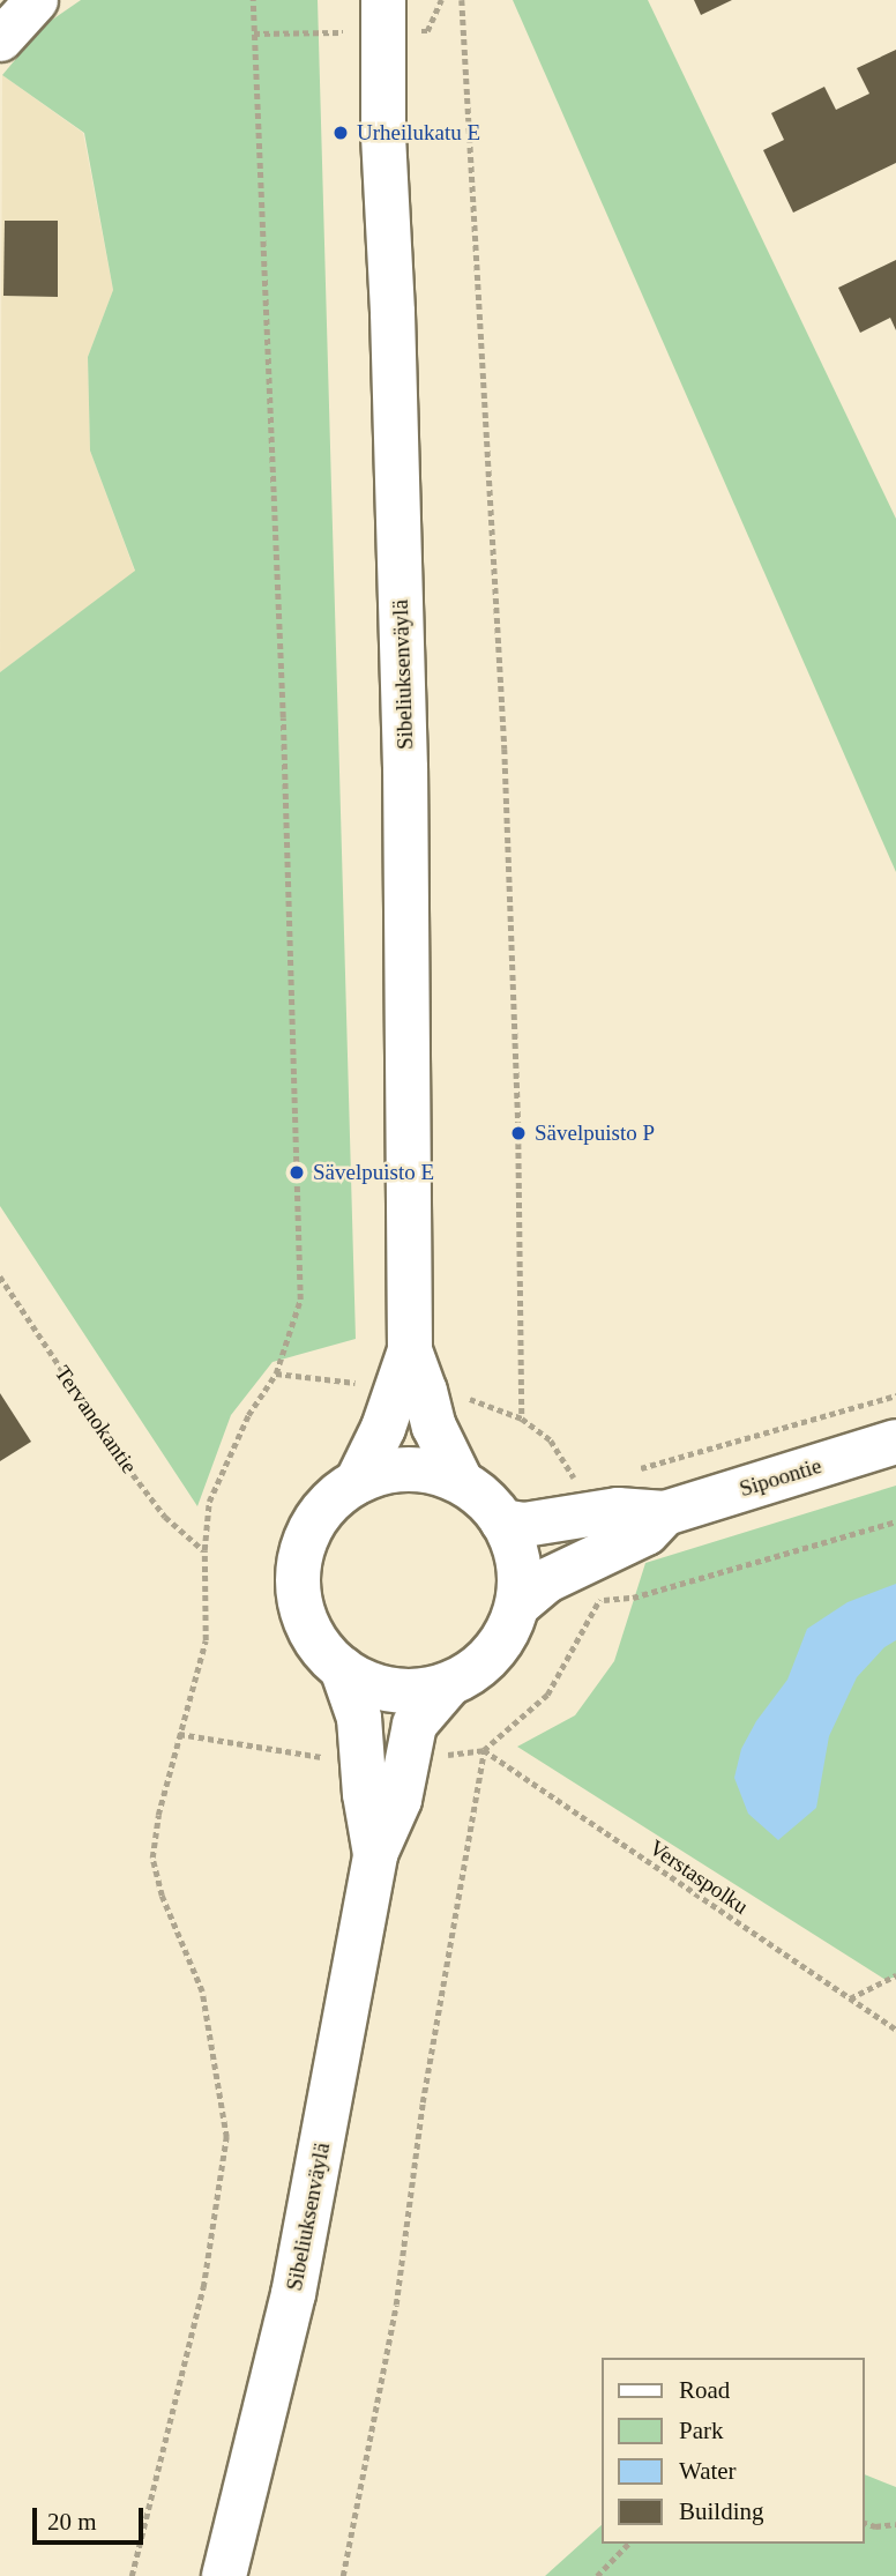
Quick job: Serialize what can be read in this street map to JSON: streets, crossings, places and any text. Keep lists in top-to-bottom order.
{
  "streets": {
    "main road": ["Sibeliuksenväylä", "Sipoontie"],
    "path": ["Tervanokantie", "Verstaspolku"]
  },
  "crossings": [
    ["Sibeliuksenväylä", "Sipoontie"]
  ],
  "places": ["Urheilukatu E", "Sävelpuisto P", "Sävelpuisto E"],
  "legend": [
    "Road",
    "Park",
    "Water",
    "Building"
  ],
  "scale_bar": "20 m"
}
